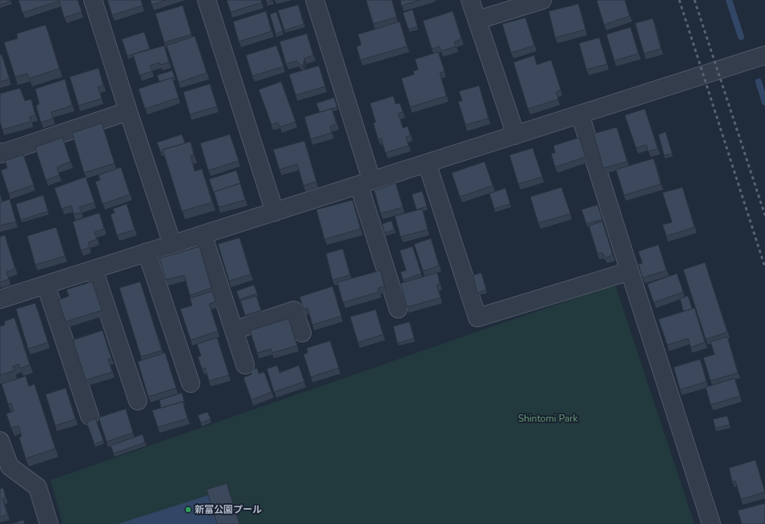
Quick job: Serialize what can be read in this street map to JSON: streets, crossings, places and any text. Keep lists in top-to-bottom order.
{
  "parks": ["Shintomi Park"],
  "places": ["新富公園プール"]
}
